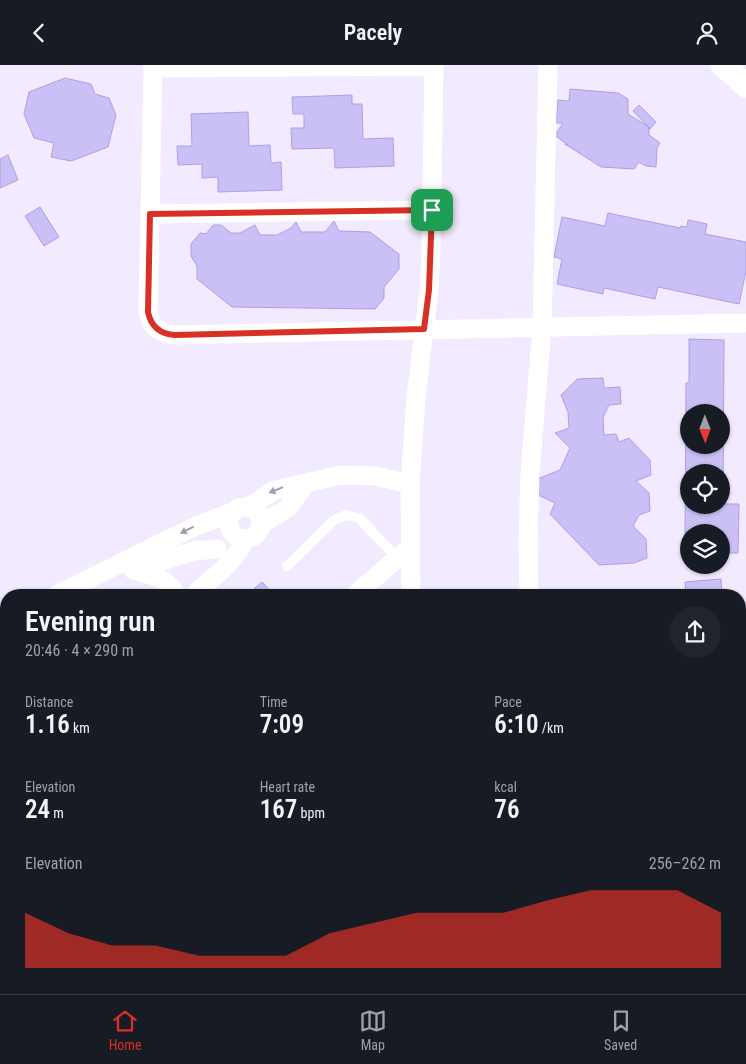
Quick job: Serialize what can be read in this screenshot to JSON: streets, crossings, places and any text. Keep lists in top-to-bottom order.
{
  "north": "bottom",
  "page": {
    "header": "Pacely",
    "heading": ["Evening run", "20:46 · 4 × 290 m"],
    "stats": [
      ["Distance", "1.16 km"],
      ["Time", "7:09"],
      ["Pace", "6:10 /km"],
      ["Elevation", "24 m"],
      ["Heart rate", "167 bpm"],
      ["kcal", "76"]
    ],
    "chart": ["Elevation", "256–262 m"],
    "tabs": ["Home", "Map", "Saved"]
  }
}
